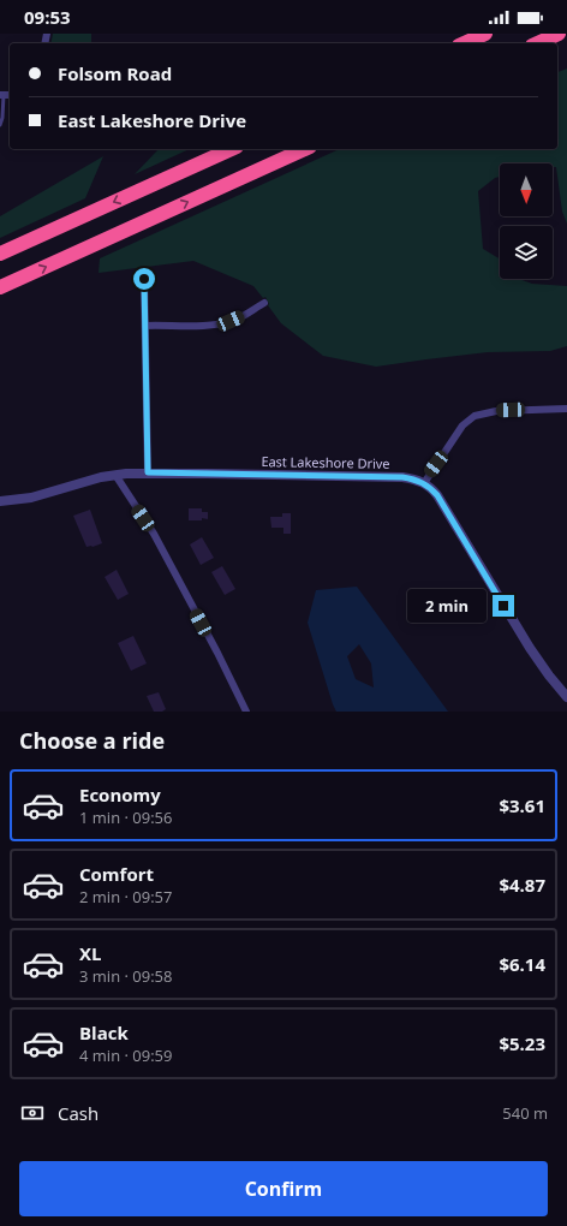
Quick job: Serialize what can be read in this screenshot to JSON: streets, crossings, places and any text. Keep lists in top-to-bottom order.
{
  "streets": {
    "street": ["East Lakeshore Drive"]
  },
  "north": "bottom",
  "page": {
    "status": "09:53",
    "banner": ["Folsom Road", "East Lakeshore Drive"],
    "bubble": "2 min",
    "heading": "Choose a ride",
    "list": [
      {
        "name": "Economy",
        "note": "1 min · 09:56",
        "value": "$3.61"
      },
      {
        "name": "Comfort",
        "note": "2 min · 09:57",
        "value": "$4.87"
      },
      {
        "name": "XL",
        "note": "3 min · 09:58",
        "value": "$6.14"
      },
      {
        "name": "Black",
        "note": "4 min · 09:59",
        "value": "$5.23"
      }
    ],
    "pay": ["Cash", "540 m"],
    "buttons": "Confirm"
  }
}
